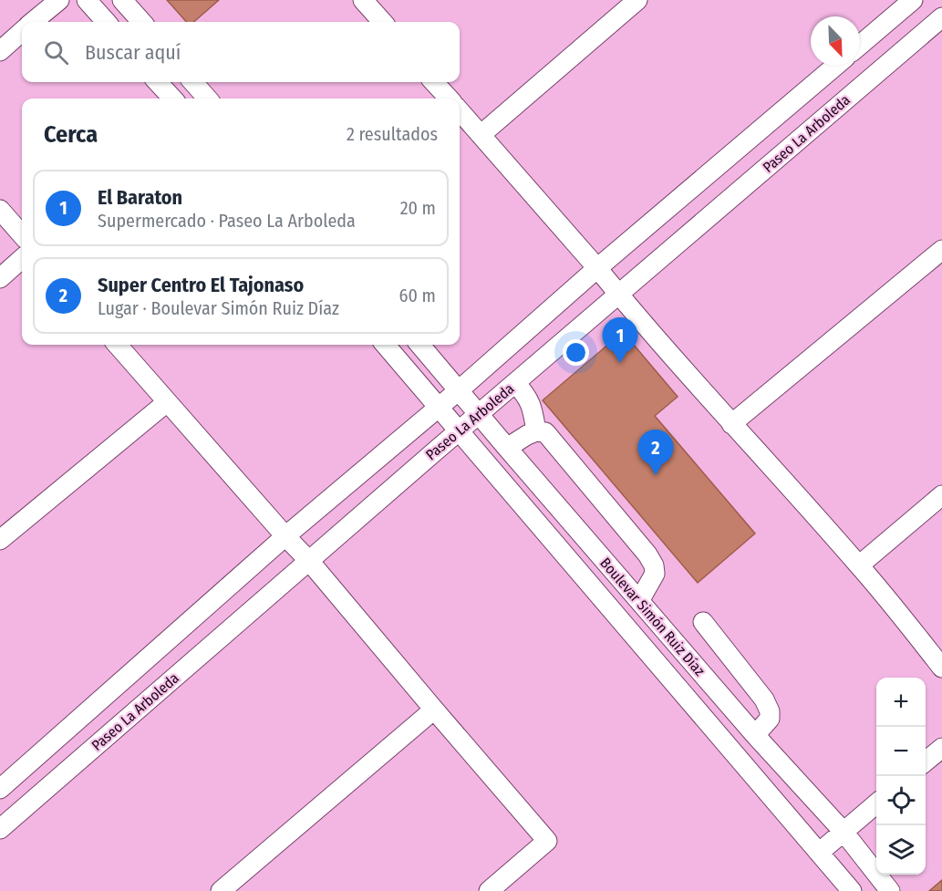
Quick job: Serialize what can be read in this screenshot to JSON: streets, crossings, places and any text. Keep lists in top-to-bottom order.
{
  "streets": {
    "street": ["Paseo La Arboleda", "Boulevar Simón Ruiz Díaz"]
  },
  "crossings": [
    ["Paseo La Arboleda", "Boulevar Simón Ruiz Díaz"]
  ],
  "north": "bottom right",
  "page": {
    "search": "Buscar aquí",
    "heading": ["Cerca", "2 resultados"],
    "list": [
      {
        "mark": "1",
        "name": "El Baraton",
        "note": "Supermercado · Paseo La Arboleda",
        "value": "20 m"
      },
      {
        "mark": "2",
        "name": "Super Centro El Tajonaso",
        "note": "Lugar · Boulevar Simón Ruiz Díaz",
        "value": "60 m"
      }
    ],
    "pins": ["1", "2"],
    "map_buttons": ["+", "−"]
  }
}
